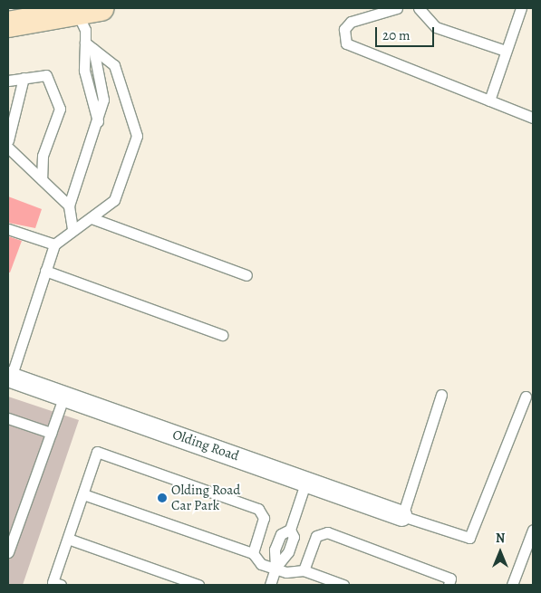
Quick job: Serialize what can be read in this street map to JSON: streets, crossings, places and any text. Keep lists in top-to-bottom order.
{
  "streets": {
    "street": ["Olding Road"]
  },
  "places": ["Olding Road Car Park"],
  "scale_bar": "20 m",
  "north": "top"
}
